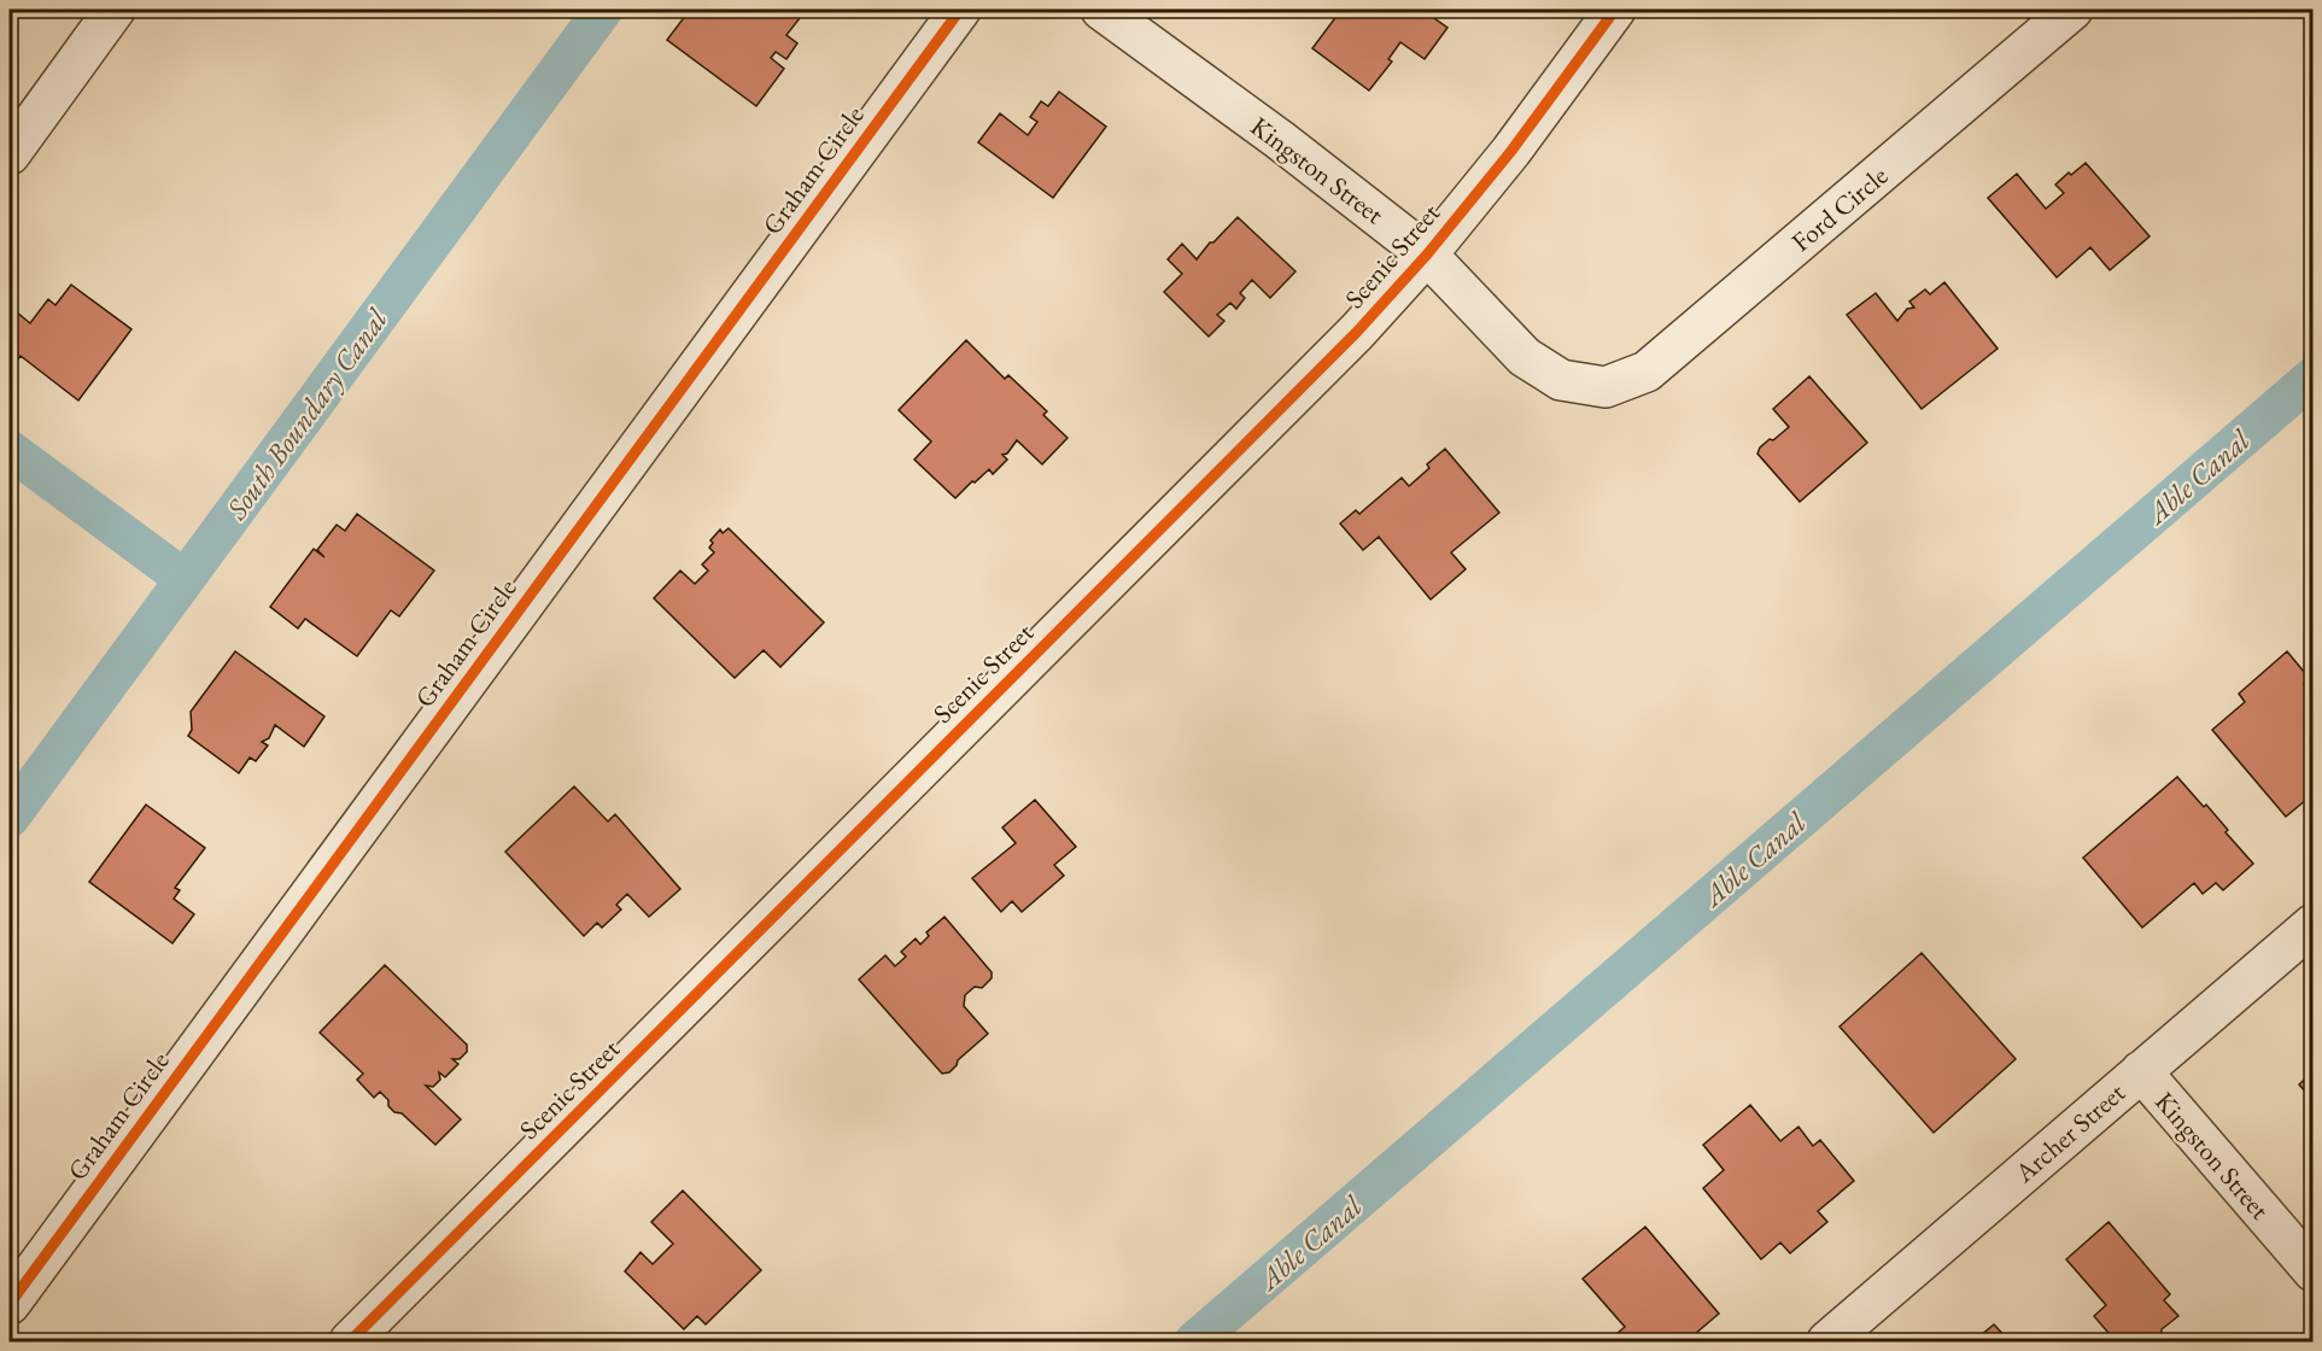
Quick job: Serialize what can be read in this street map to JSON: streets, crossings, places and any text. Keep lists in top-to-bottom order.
{
  "streets": {
    "street": [
      "Graham Circle",
      "Kingston Street",
      "Ford Circle",
      "Scenic Street",
      "Archer Street"
    ]
  },
  "crossings": [
    ["Kingston Street", "Ford Circle"],
    ["Kingston Street", "Scenic Street"],
    ["Kingston Street", "Archer Street"]
  ],
  "water": ["South Boundary Canal", "Able Canal"]
}
